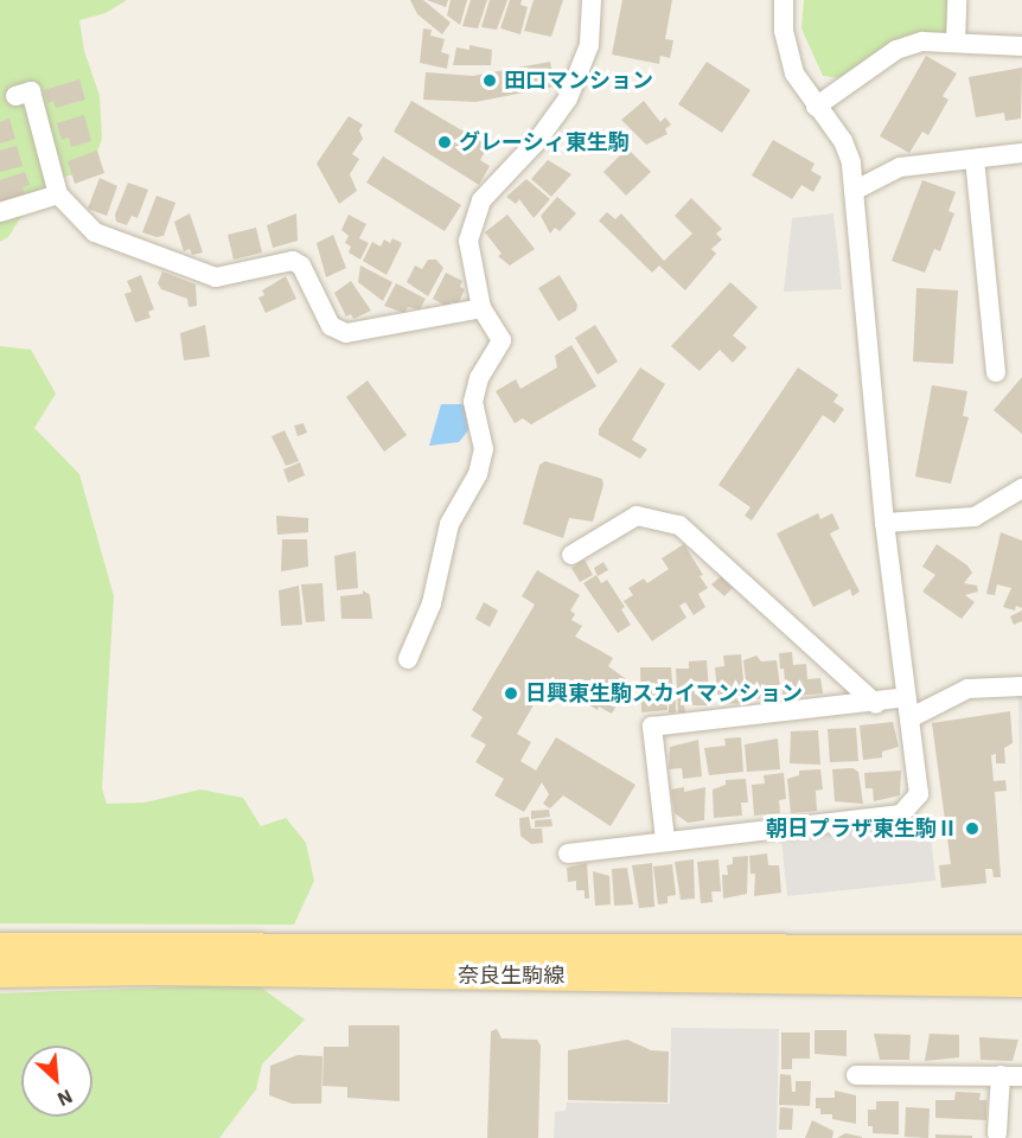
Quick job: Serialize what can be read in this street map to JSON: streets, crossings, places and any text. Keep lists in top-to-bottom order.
{
  "streets": {
    "main road": ["奈良生駒線"]
  },
  "places": [
    "田口マンション",
    "グレーシィ東生駒",
    "日興東生駒スカイマンション",
    "朝日プラザ東生駒Ⅱ"
  ],
  "north": "bottom right"
}
